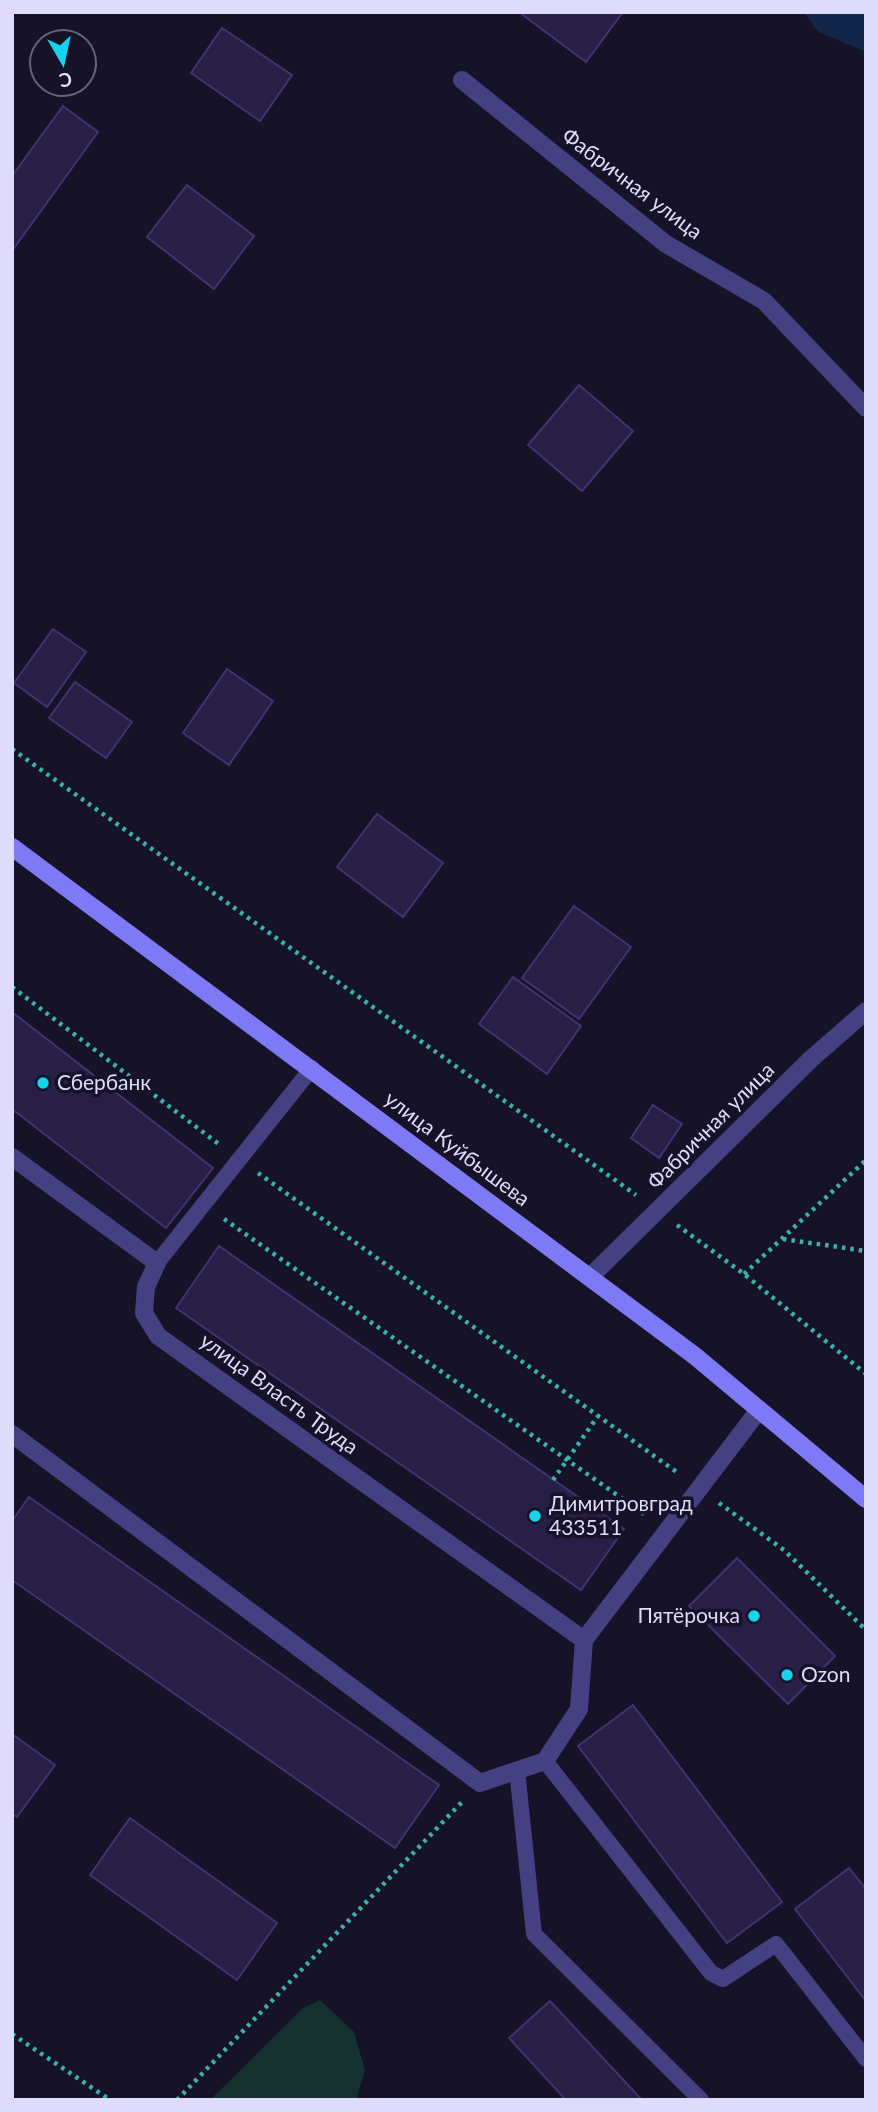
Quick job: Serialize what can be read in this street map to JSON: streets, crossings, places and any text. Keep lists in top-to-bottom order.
{
  "streets": {
    "main road": ["улица Куйбышева"],
    "street": ["Фабричная улица", "улица Власть Труда"]
  },
  "crossings": [
    ["Фабричная улица", "улица Куйбышева"]
  ],
  "places": [
    "Сбербанк",
    "Димитровград 433511",
    "Пятёрочка",
    "Ozon"
  ],
  "north": "bottom"
}
